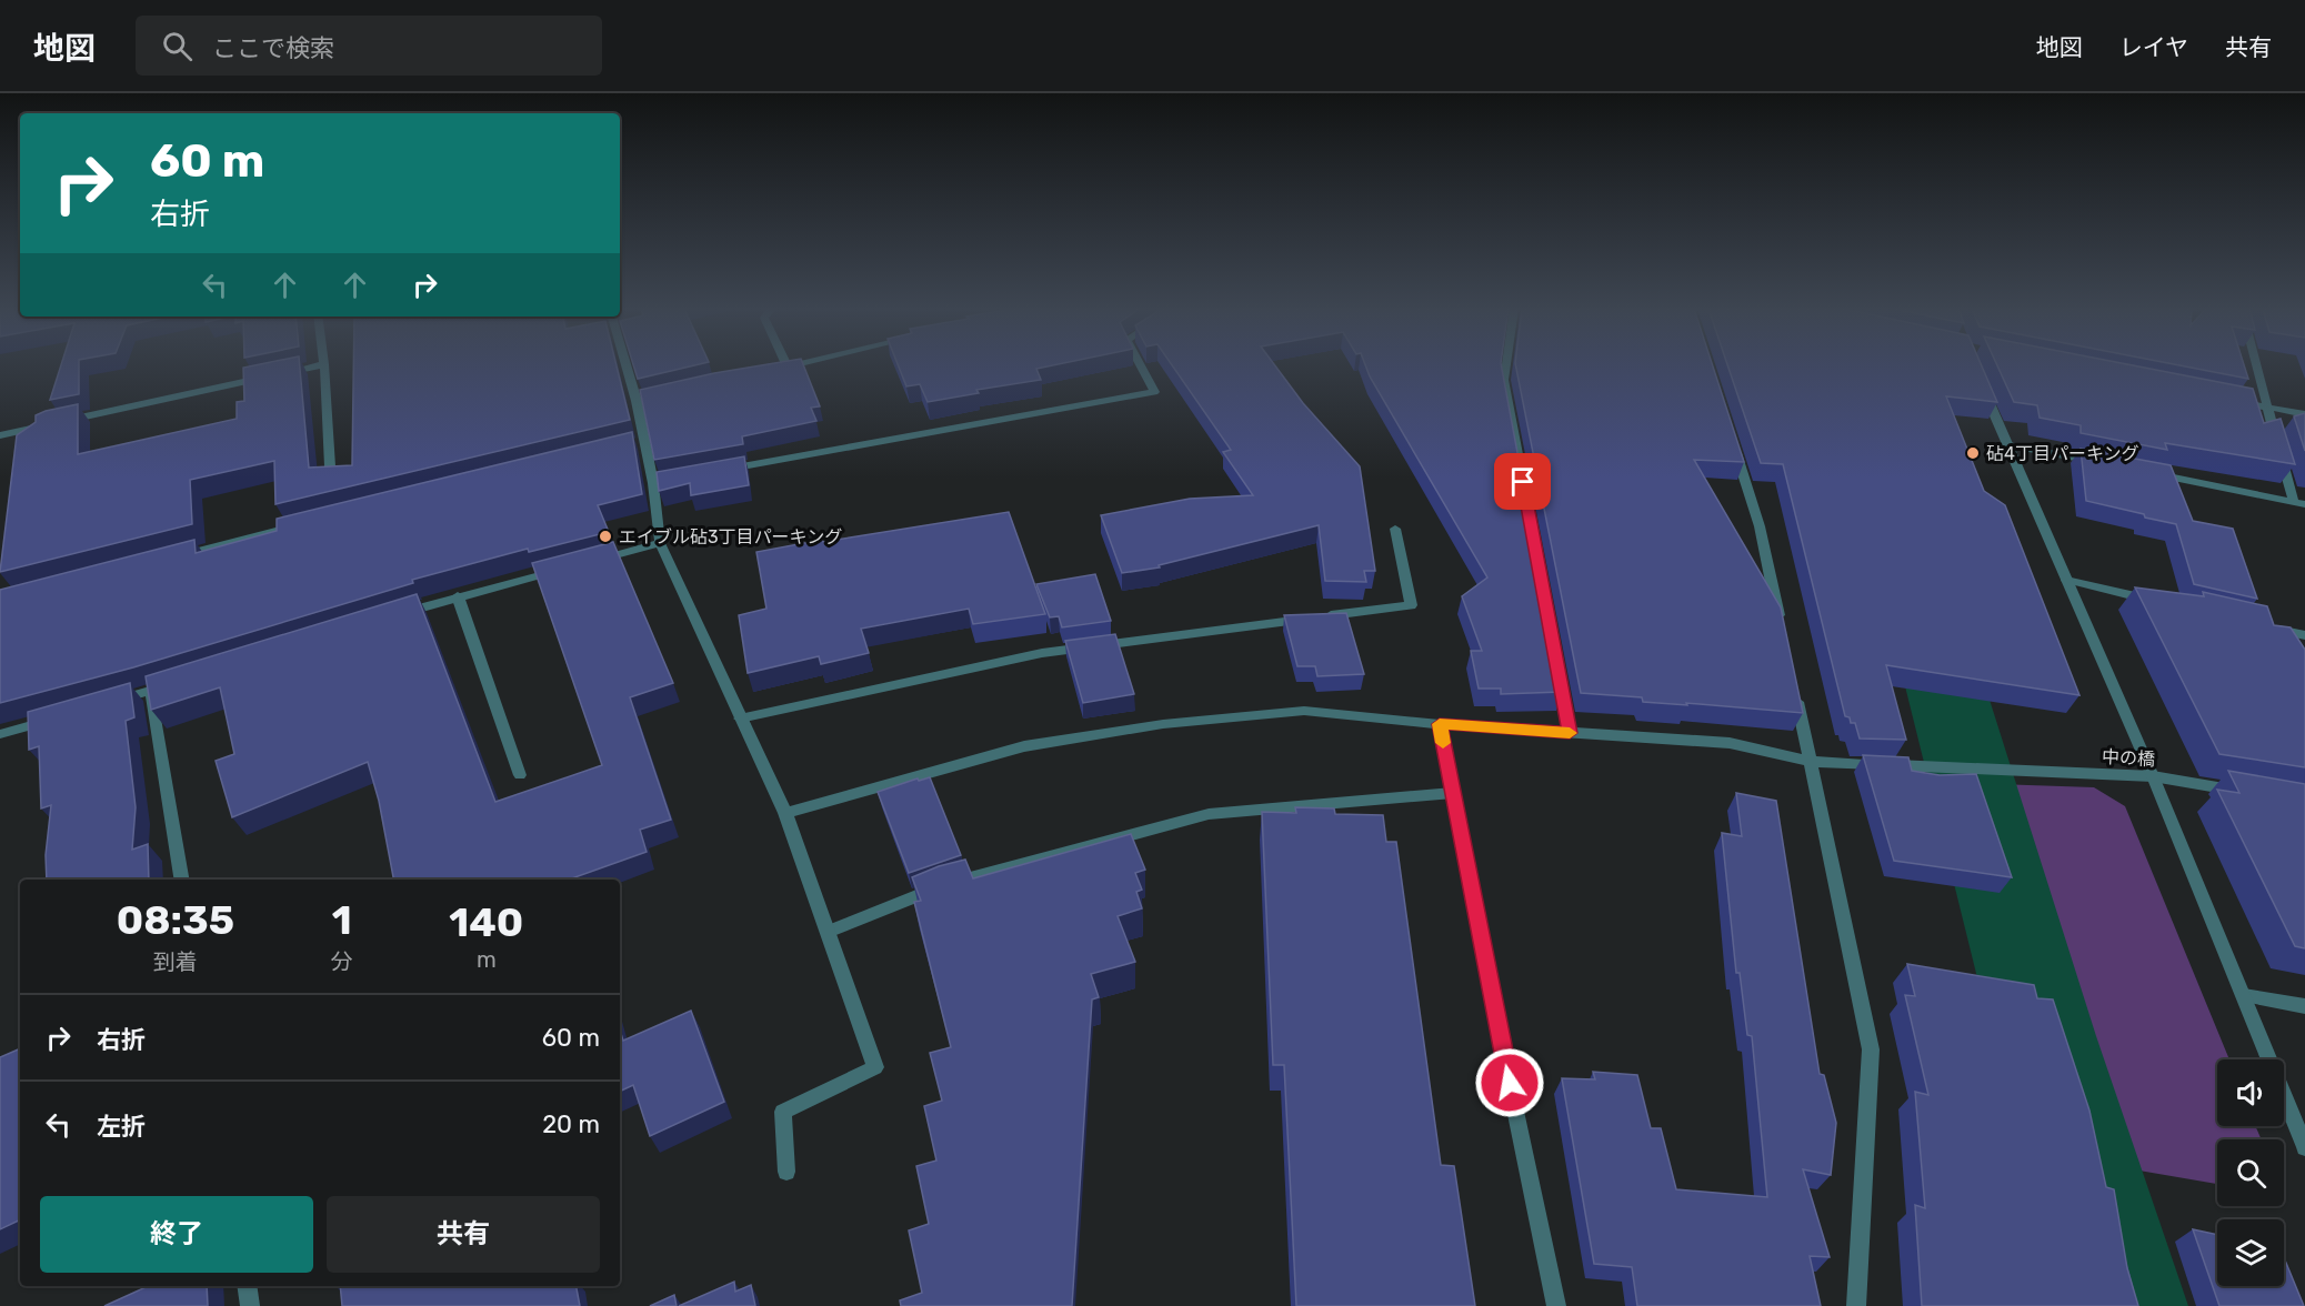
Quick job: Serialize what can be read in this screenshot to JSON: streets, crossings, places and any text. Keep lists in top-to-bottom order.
{
  "streets": {
    "street": ["中の橋"]
  },
  "places": ["砧4丁目パーキング", "エイブル砧3丁目パーキング"],
  "page": {
    "header": "地図",
    "search": "ここで検索",
    "nav": ["地図", "レイヤ", "共有"],
    "turn": ["60 m", "右折"],
    "eta": [
      "08:35",
      "到着",
      "1",
      "分",
      "140",
      "m"
    ],
    "list": [
      {
        "name": "右折",
        "value": "60 m"
      },
      {
        "name": "左折",
        "value": "20 m"
      }
    ],
    "buttons": ["終了", "共有"]
  }
}
